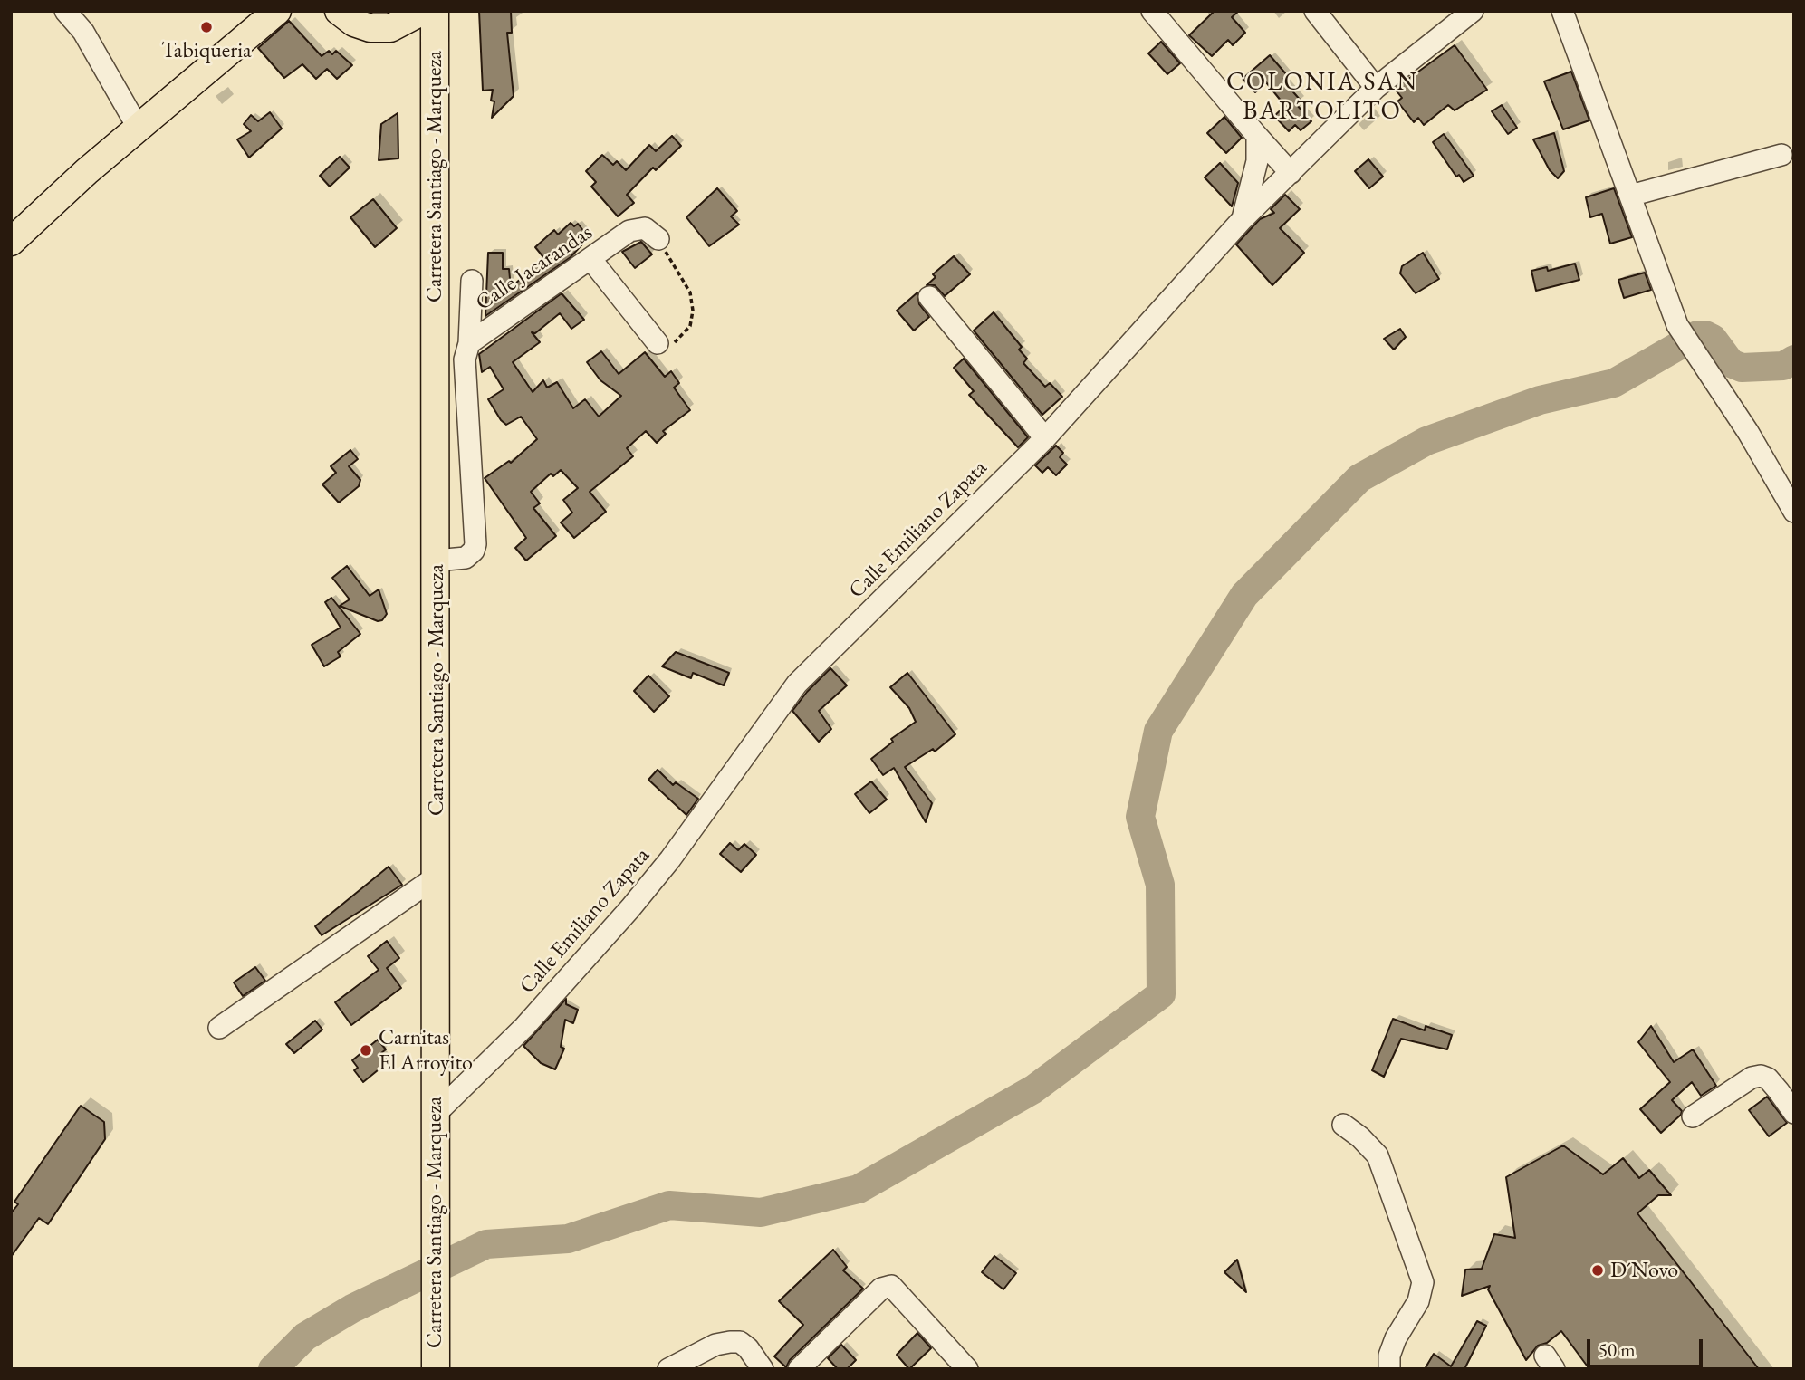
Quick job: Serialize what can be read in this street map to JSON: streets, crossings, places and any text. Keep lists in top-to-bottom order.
{
  "streets": {
    "main road": ["Carretera Santiago - Marqueza"],
    "street": ["Calle Jacarandas", "Calle Emiliano Zapata"]
  },
  "crossings": [
    ["Carretera Santiago - Marqueza", "Calle Jacarandas"],
    ["Carretera Santiago - Marqueza", "Calle Emiliano Zapata"]
  ],
  "districts": ["COLONIA SAN BARTOLITO"],
  "places": ["Tabiqueria", "Carnitas El Arroyito", "D´Novo"],
  "scale_bar": "50 m"
}
